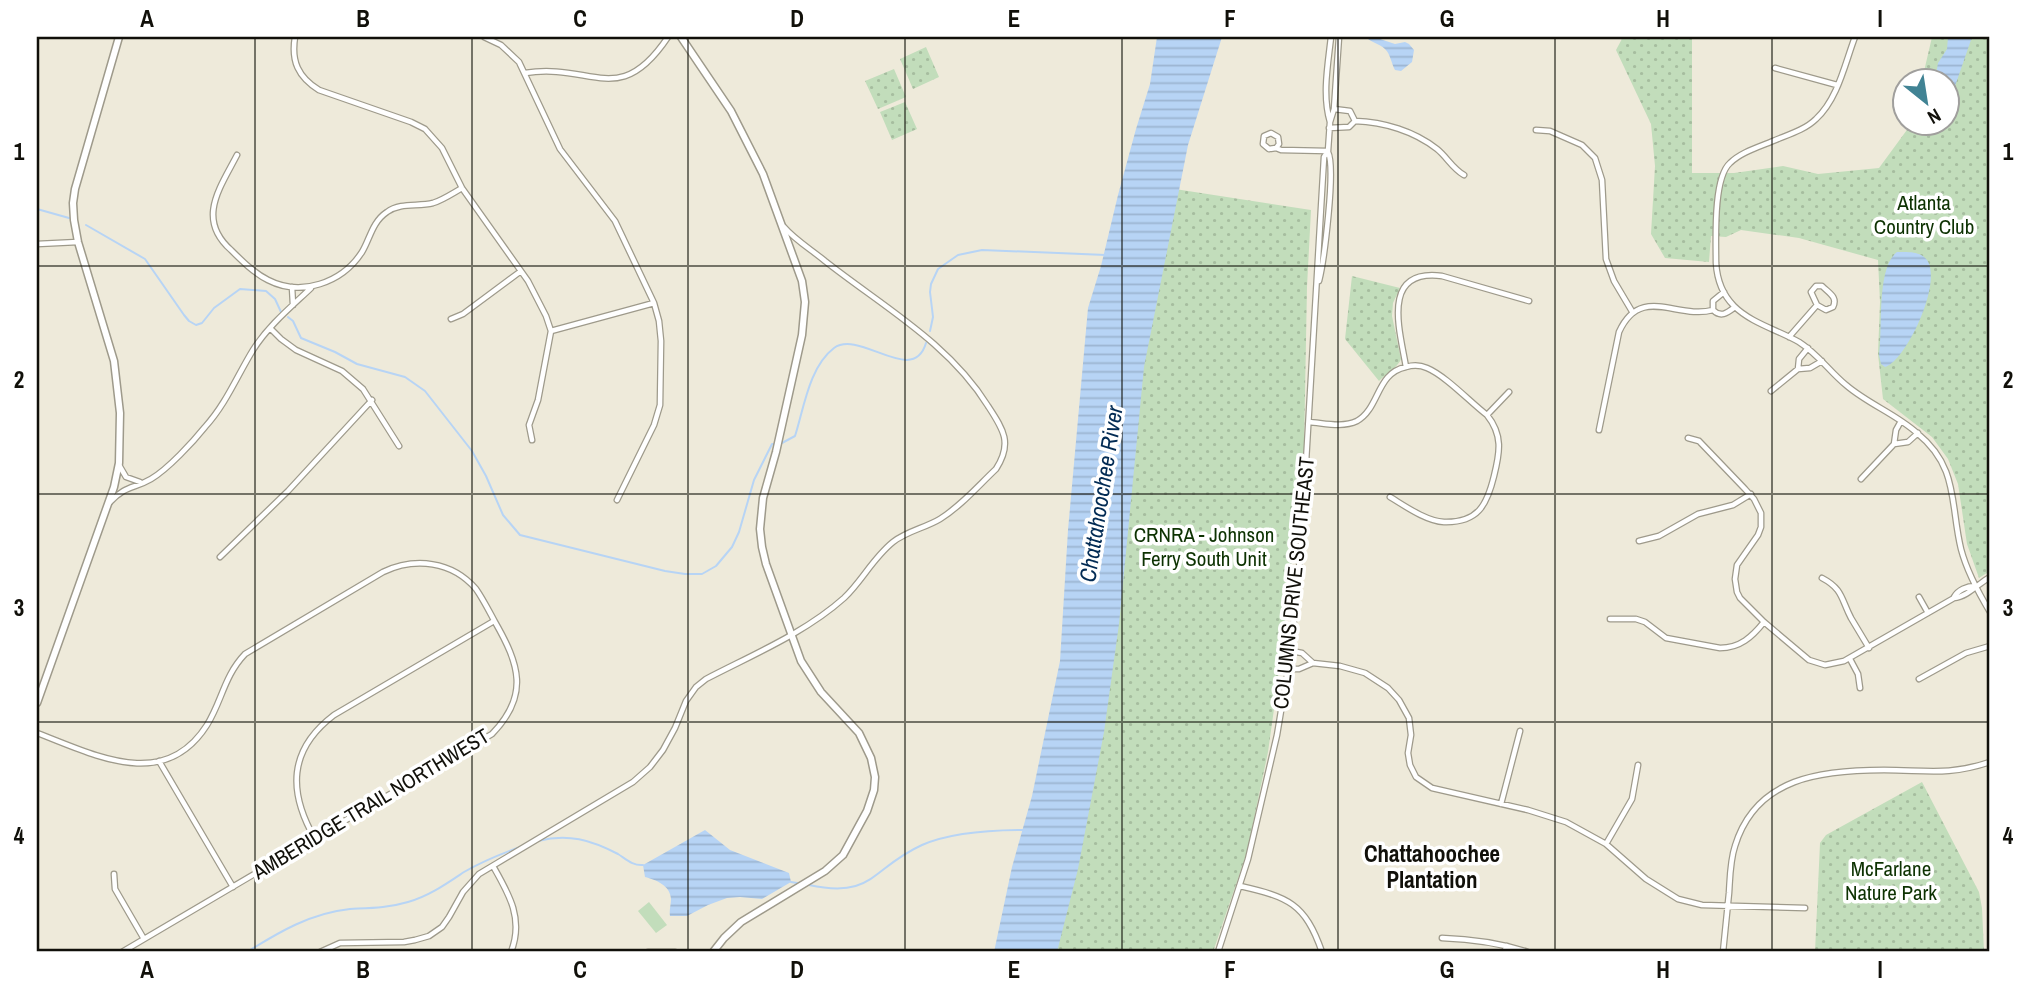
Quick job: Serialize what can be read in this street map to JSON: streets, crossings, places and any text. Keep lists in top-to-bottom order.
{
  "streets": {
    "street": ["COLUMNS DRIVE SOUTHEAST", "AMBERIDGE TRAIL NORTHWEST"]
  },
  "districts": ["Chattahoochee Plantation"],
  "water": ["Chattahoochee River"],
  "parks": ["Atlanta Country Club", "CRNRA - Johnson Ferry South Unit", "McFarlane Nature Park"],
  "north": "bottom right",
  "grid": {
    "columns": [
      "A",
      "B",
      "C",
      "D",
      "E",
      "F",
      "G",
      "H",
      "I"
    ],
    "rows": [
      "1",
      "2",
      "3",
      "4"
    ]
  }
}
